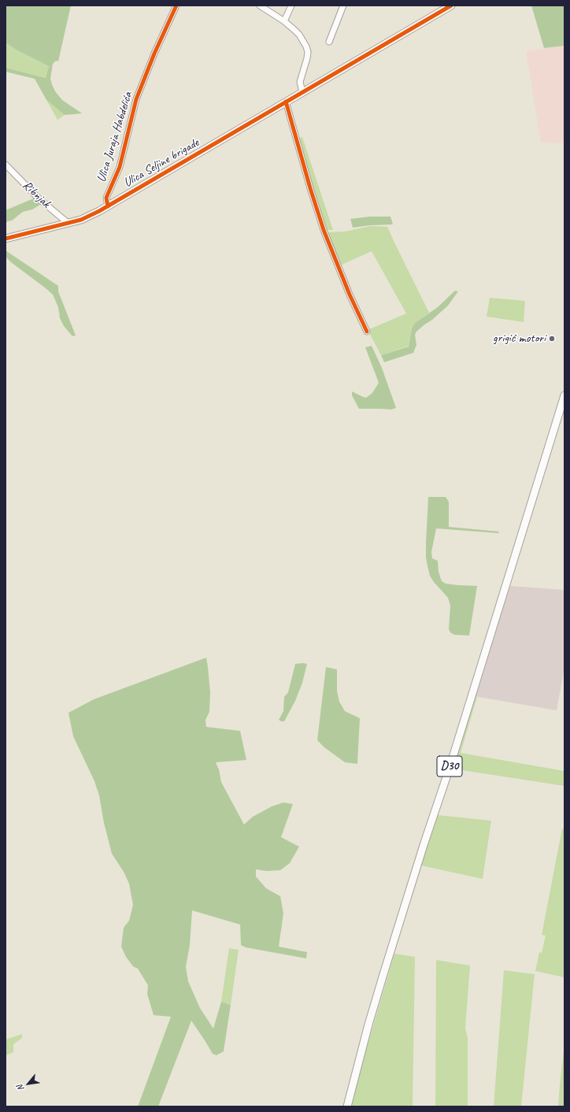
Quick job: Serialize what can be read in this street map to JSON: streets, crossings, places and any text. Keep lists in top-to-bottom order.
{
  "streets": {
    "main road": ["Ulica Seljine brigade", "D30"],
    "street": ["Ulica Juraja Habdelića", "Ribnjak"]
  },
  "crossings": [
    ["Ulica Juraja Habdelića", "Ulica Seljine brigade"],
    ["Ulica Seljine brigade", "Ribnjak"]
  ],
  "places": ["grigić motori"],
  "north": "bottom left"
}
